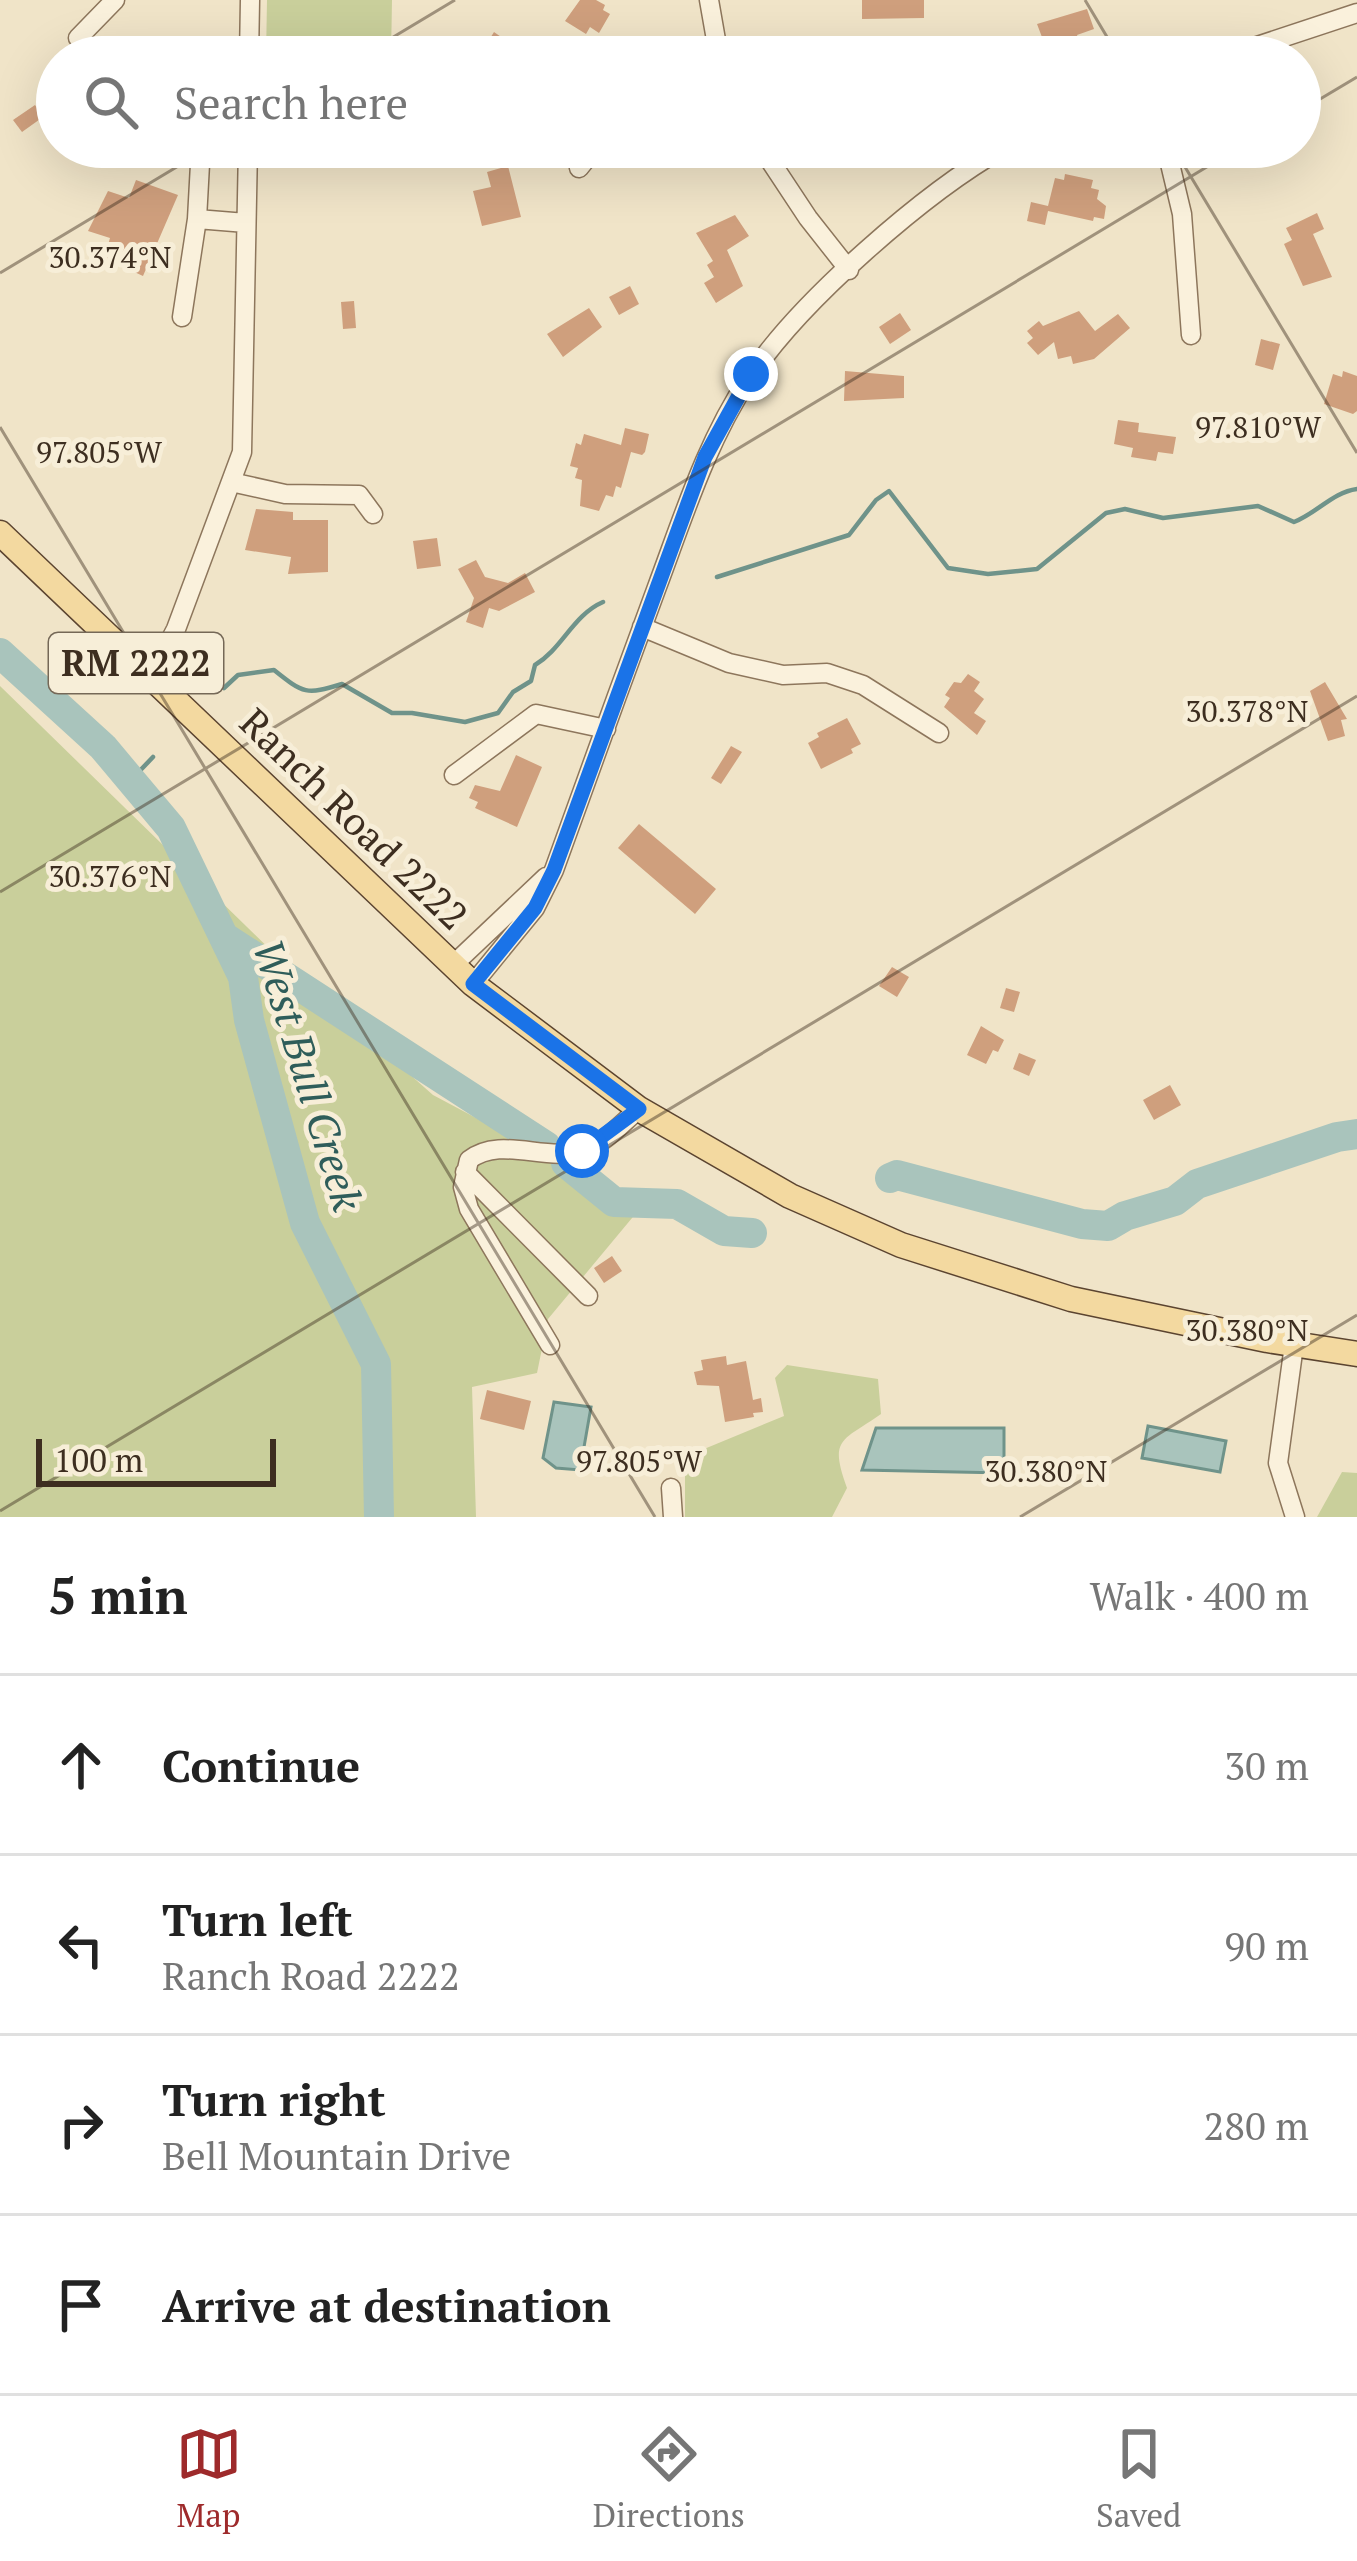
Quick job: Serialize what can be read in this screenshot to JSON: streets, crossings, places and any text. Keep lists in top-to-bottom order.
{
  "streets": {
    "main road": ["RM 2222", "Ranch Road 2222"]
  },
  "water": ["West Bull Creek"],
  "scale_bar": "100 m",
  "page": {
    "search": "Search here",
    "scale": "100 m",
    "heading": ["5 min", "Walk · 400 m"],
    "list": [
      ["Continue", "30 m"],
      ["Turn left", "Ranch Road 2222", "90 m"],
      ["Turn right", "Bell Mountain Drive", "280 m"],
      "Arrive at destination"
    ],
    "nav": ["Map", "Directions", "Saved"]
  },
  "coordinates": [
    "30.374°N",
    "97.810°W",
    "97.805°W",
    "30.378°N",
    "30.376°N",
    "30.380°N"
  ]
}
